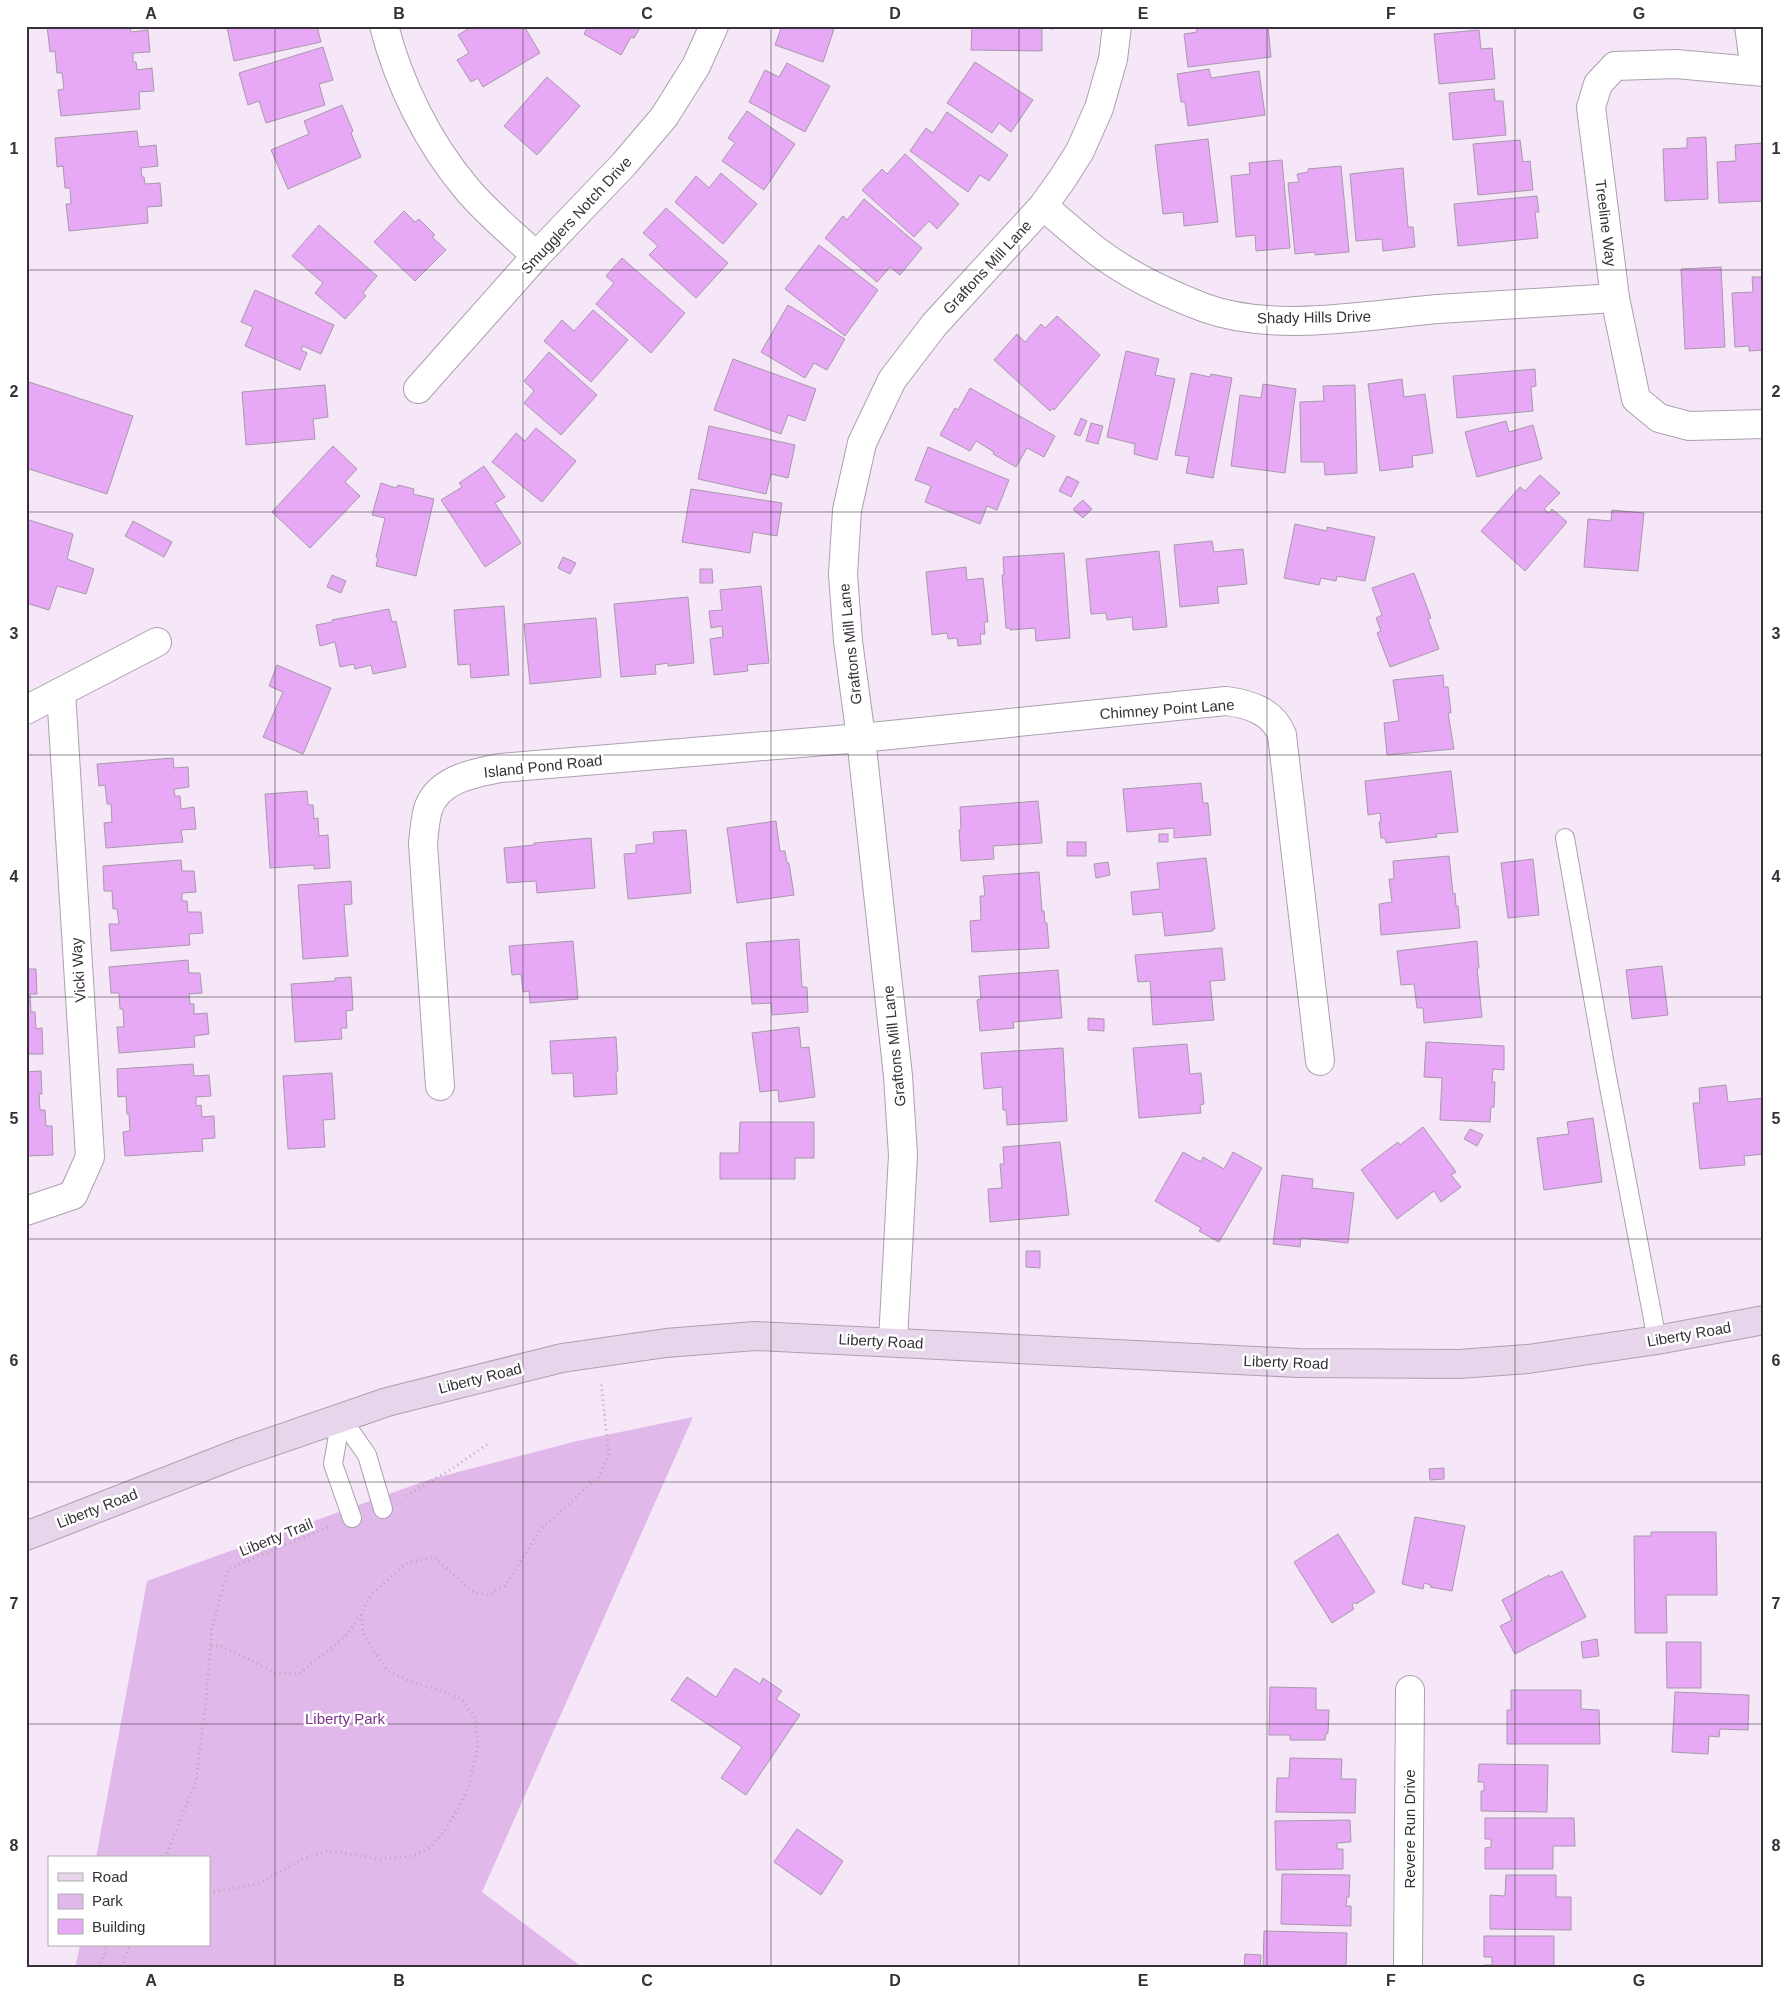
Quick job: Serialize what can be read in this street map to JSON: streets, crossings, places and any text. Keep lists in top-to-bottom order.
{
  "streets": {
    "main road": ["Liberty Road"],
    "street": [
      "Smugglers Notch Drive",
      "Treeline Way",
      "Graftons Mill Lane",
      "Shady Hills Drive",
      "Chimney Point Lane",
      "Island Pond Road",
      "Vicki Way",
      "Revere Run Drive"
    ],
    "path": ["Liberty Trail"]
  },
  "crossings": [
    ["Treeline Way", "Shady Hills Drive"],
    ["Graftons Mill Lane", "Shady Hills Drive"],
    ["Graftons Mill Lane", "Chimney Point Lane"],
    ["Graftons Mill Lane", "Island Pond Road"],
    ["Graftons Mill Lane", "Liberty Road"],
    ["Chimney Point Lane", "Island Pond Road"]
  ],
  "parks": ["Liberty Park"],
  "legend": ["Road", "Park", "Building"],
  "grid": {
    "columns": [
      "A",
      "B",
      "C",
      "D",
      "E",
      "F",
      "G"
    ],
    "rows": [
      "1",
      "2",
      "3",
      "4",
      "5",
      "6",
      "7",
      "8"
    ]
  }
}
